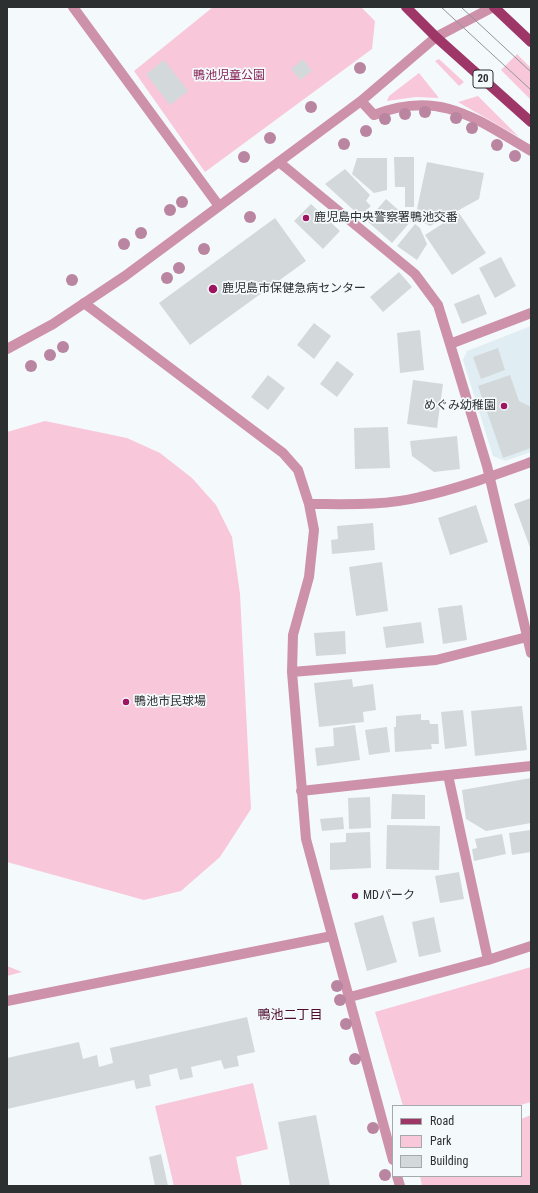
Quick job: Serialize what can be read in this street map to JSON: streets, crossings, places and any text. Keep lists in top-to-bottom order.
{
  "streets": {
    "main road": ["20"]
  },
  "districts": ["鴨池二丁目"],
  "parks": ["鴨池児童公園"],
  "places": [
    "鹿児島中央警察署鴨池交番",
    "鹿児島市保健急病センター",
    "めぐみ幼稚園",
    "鴨池市民球場",
    "MDパーク"
  ],
  "legend": ["Road", "Park", "Building"]
}
